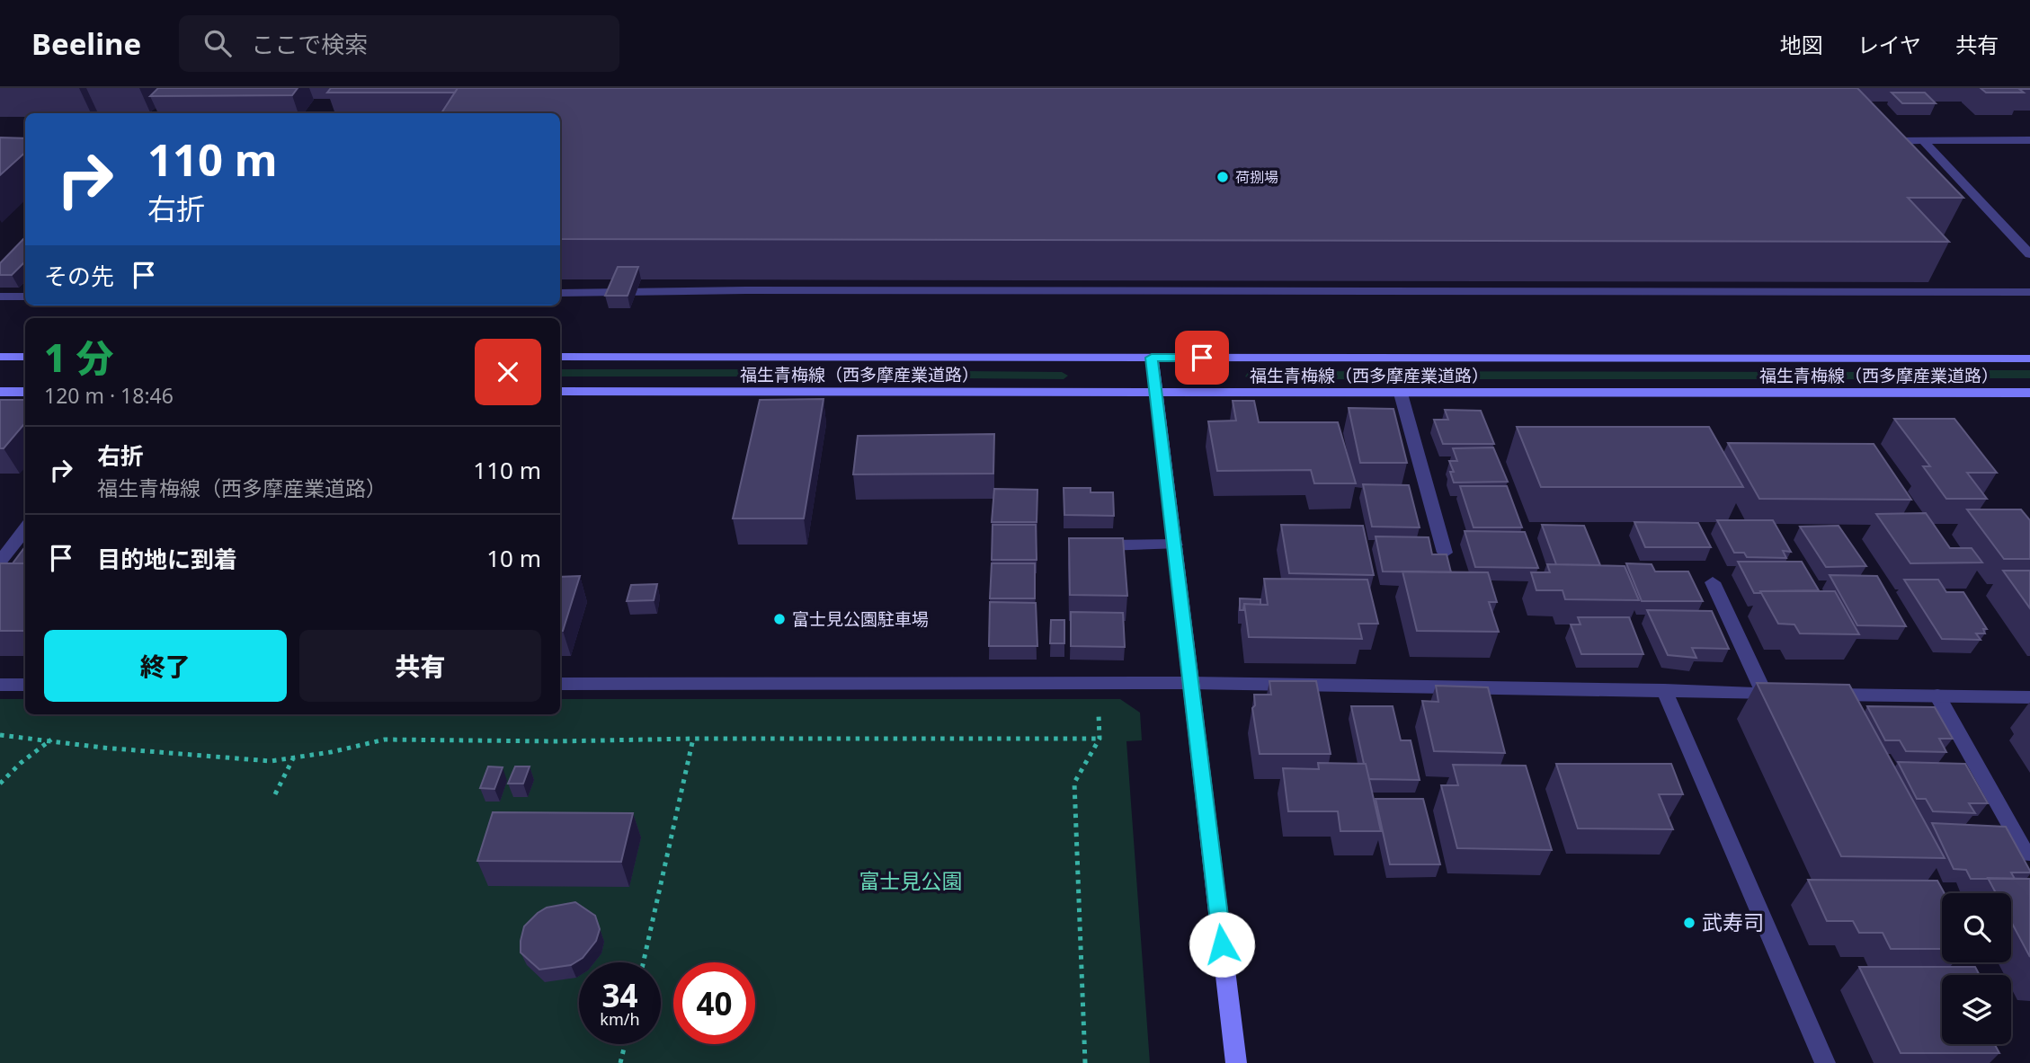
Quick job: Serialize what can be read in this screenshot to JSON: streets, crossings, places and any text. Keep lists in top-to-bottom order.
{
  "streets": {
    "main road": ["福生青梅線（西多摩産業道路）"]
  },
  "parks": ["富士見公園"],
  "places": ["荷捌場", "富士見公園駐車場", "武寿司"],
  "page": {
    "header": "Beeline",
    "search": "ここで検索",
    "nav": ["地図", "レイヤ", "共有"],
    "turn": ["110 m", "右折"],
    "then": "その先",
    "heading": ["1 分", "120 m · 18:46"],
    "list": [
      {
        "name": "右折",
        "note": "福生青梅線（西多摩産業道路）",
        "value": "110 m"
      },
      {
        "name": "目的地に到着",
        "value": "10 m"
      }
    ],
    "buttons": ["終了", "共有"],
    "speed": "34 km/h",
    "limit": "40"
  }
}
